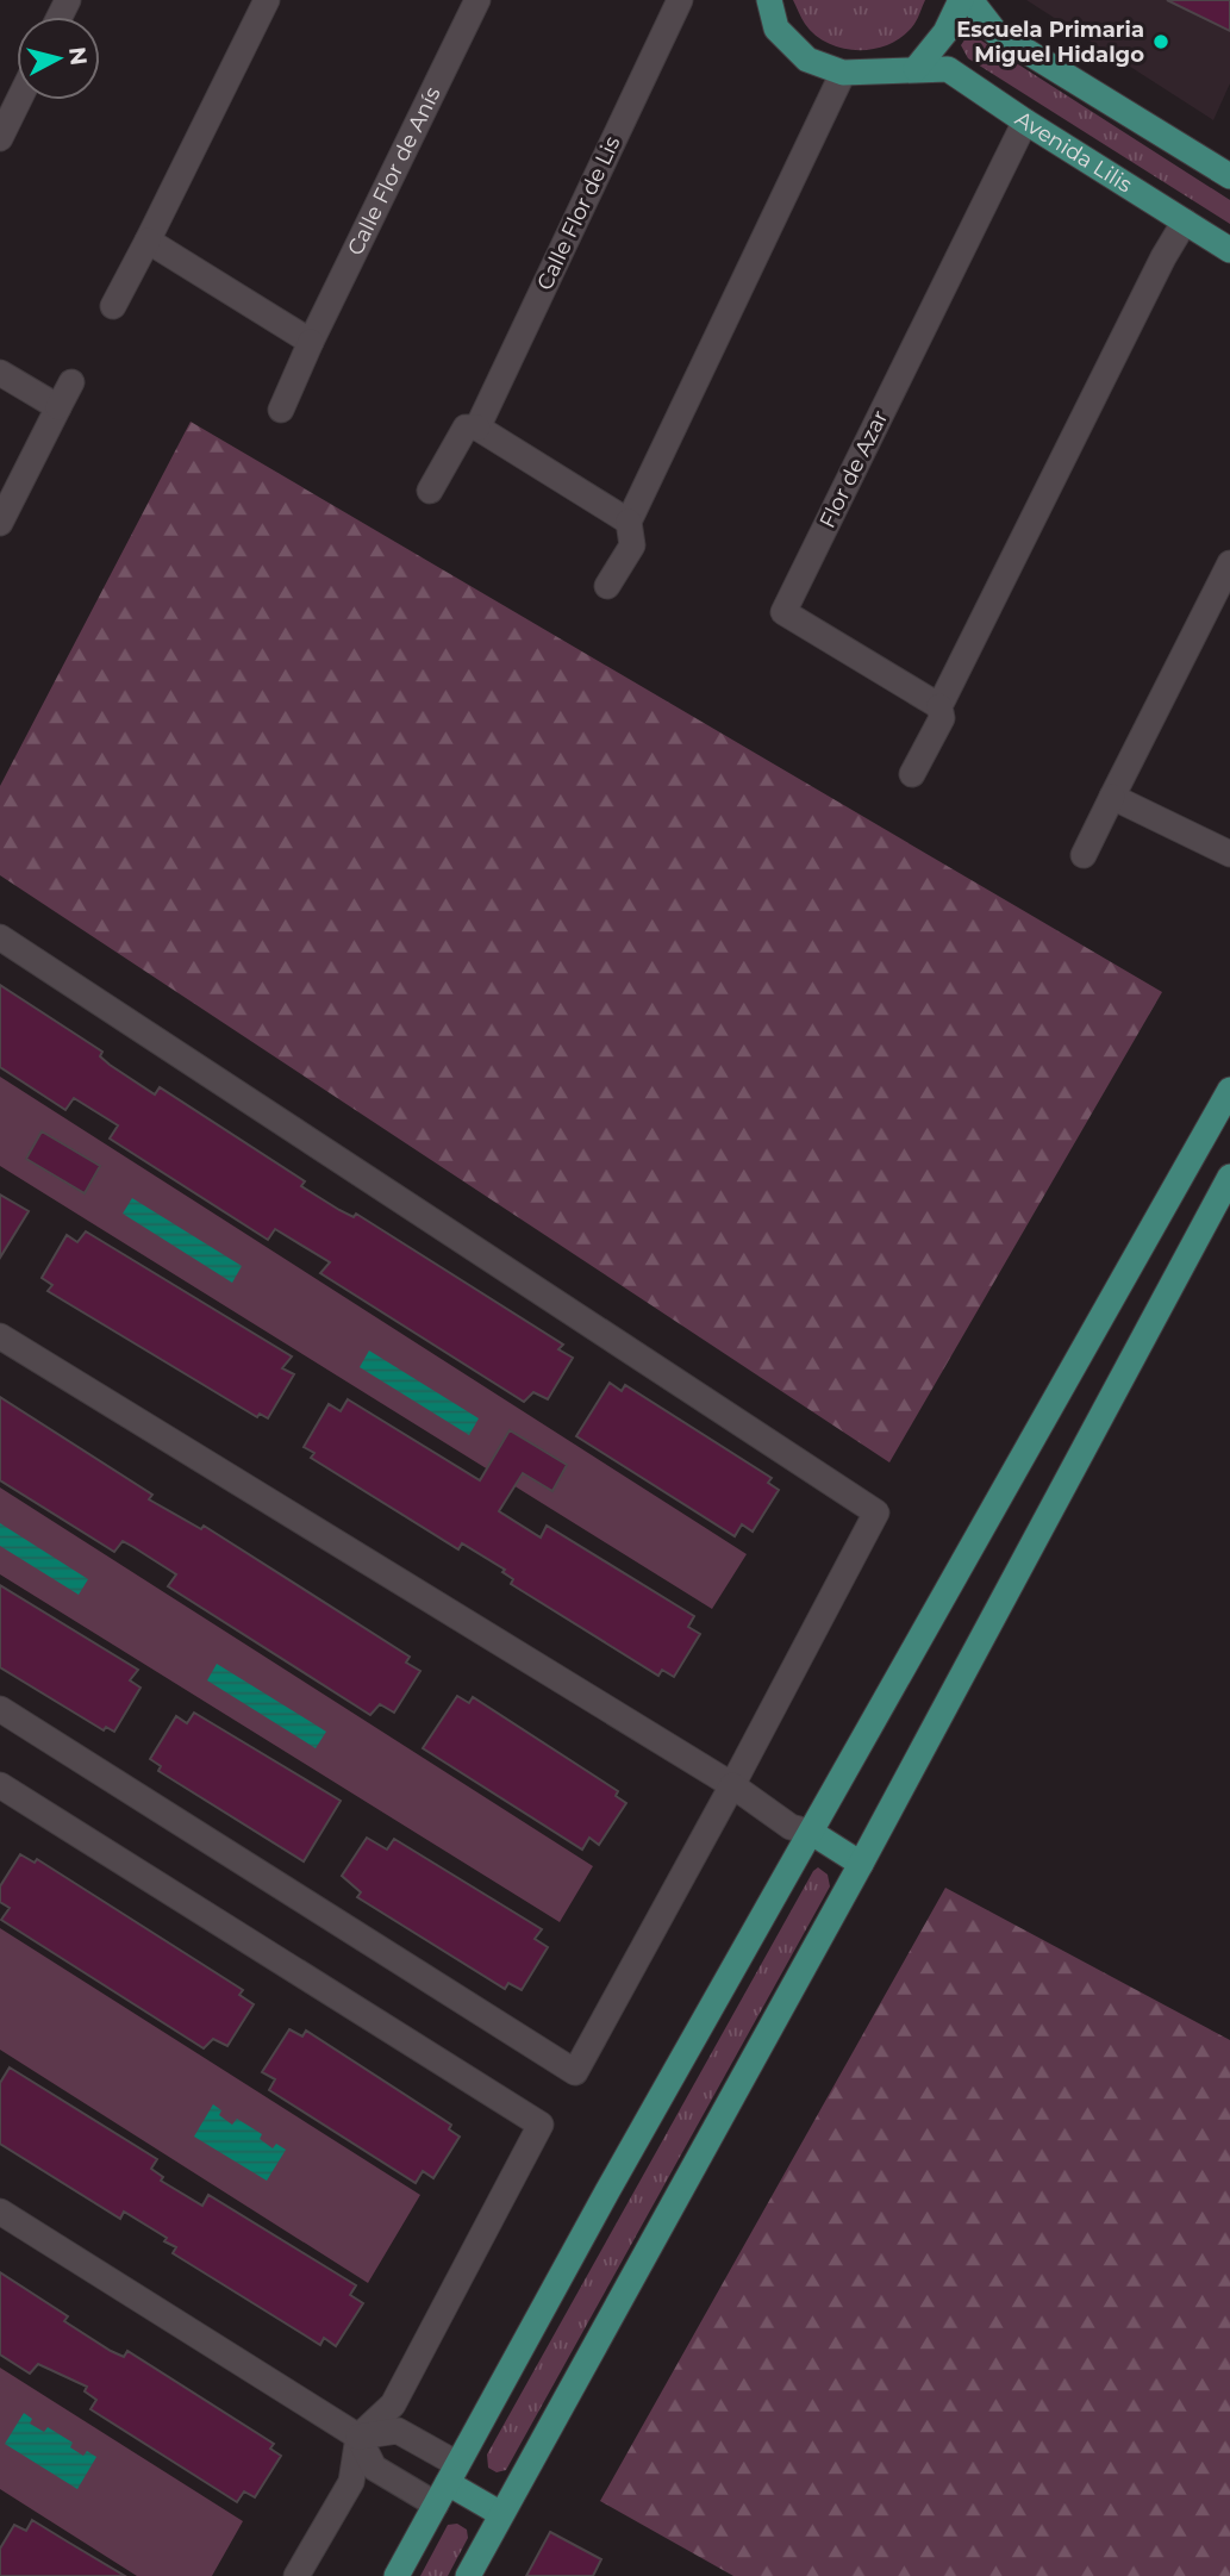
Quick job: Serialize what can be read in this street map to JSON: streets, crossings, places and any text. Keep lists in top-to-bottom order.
{
  "streets": {
    "main road": ["Avenida Lilis"],
    "street": ["Calle Flor de Anís", "Calle Flor de Lis", "Flor de Azar"]
  },
  "crossings": [
    ["Avenida Lilis", "Flor de Azar"]
  ],
  "places": ["Escuela Primaria Miguel Hidalgo"],
  "north": "right"
}
